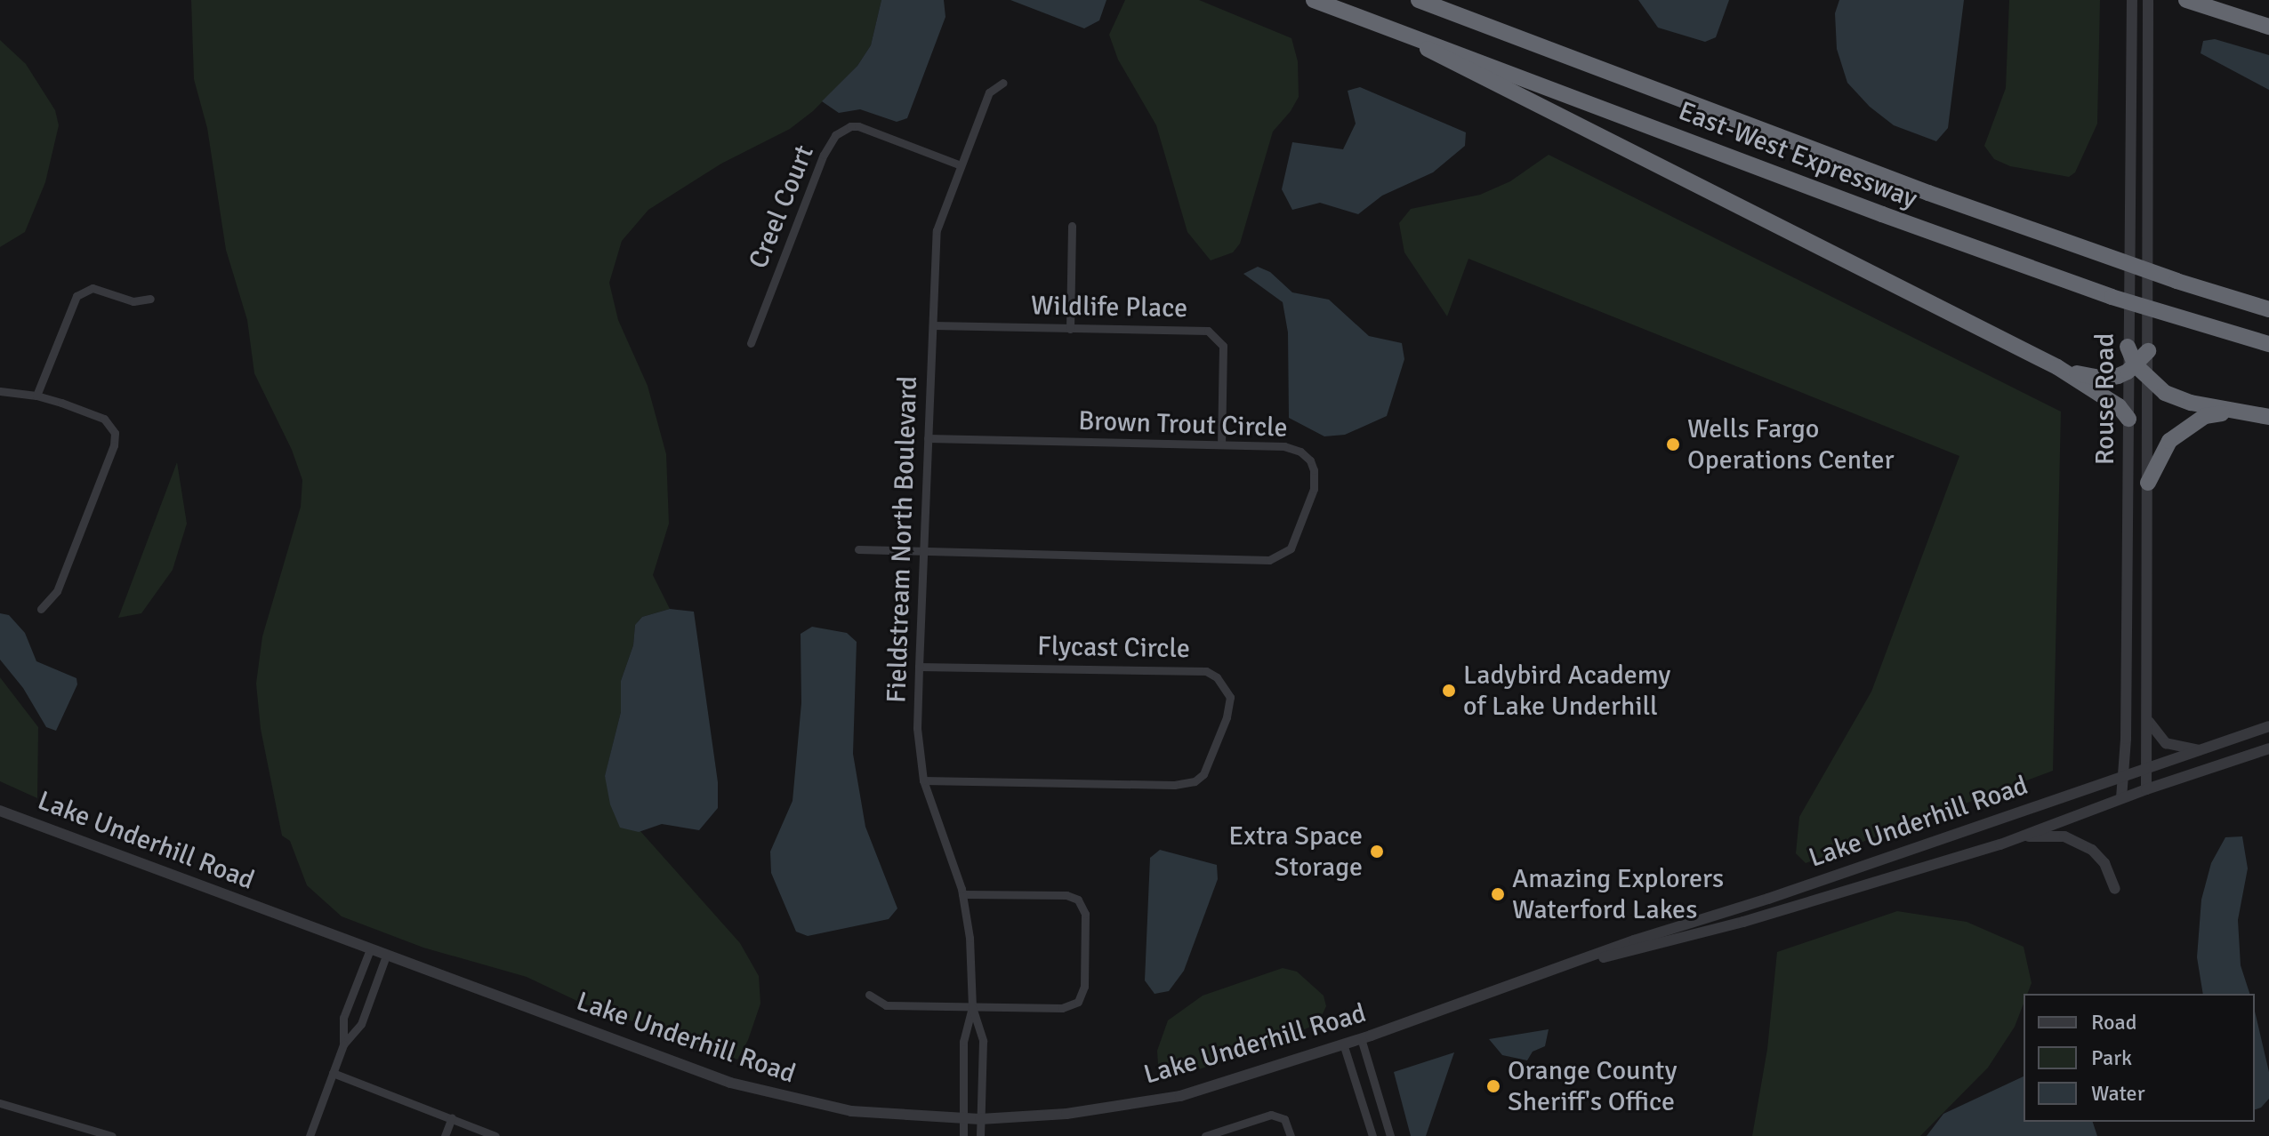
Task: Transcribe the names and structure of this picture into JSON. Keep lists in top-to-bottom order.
{
  "streets": {
    "highway": ["East-West Expressway"],
    "street": [
      "Creel Court",
      "Wildlife Place",
      "Rouse Road",
      "Brown Trout Circle",
      "Fieldstream North Boulevard",
      "Flycast Circle",
      "Lake Underhill Road"
    ]
  },
  "crossings": [
    ["Creel Court", "Fieldstream North Boulevard"],
    ["Wildlife Place", "Brown Trout Circle"],
    ["Wildlife Place", "Fieldstream North Boulevard"],
    ["Rouse Road", "Lake Underhill Road"],
    ["Brown Trout Circle", "Fieldstream North Boulevard"],
    ["Fieldstream North Boulevard", "Flycast Circle"],
    ["Fieldstream North Boulevard", "Lake Underhill Road"]
  ],
  "places": [
    "Wells Fargo Operations Center",
    "Ladybird Academy of Lake Underhill",
    "Extra Space Storage",
    "Amazing Explorers Waterford Lakes",
    "Orange County Sheriff's Office"
  ],
  "legend": ["Road", "Park", "Water"]
}
